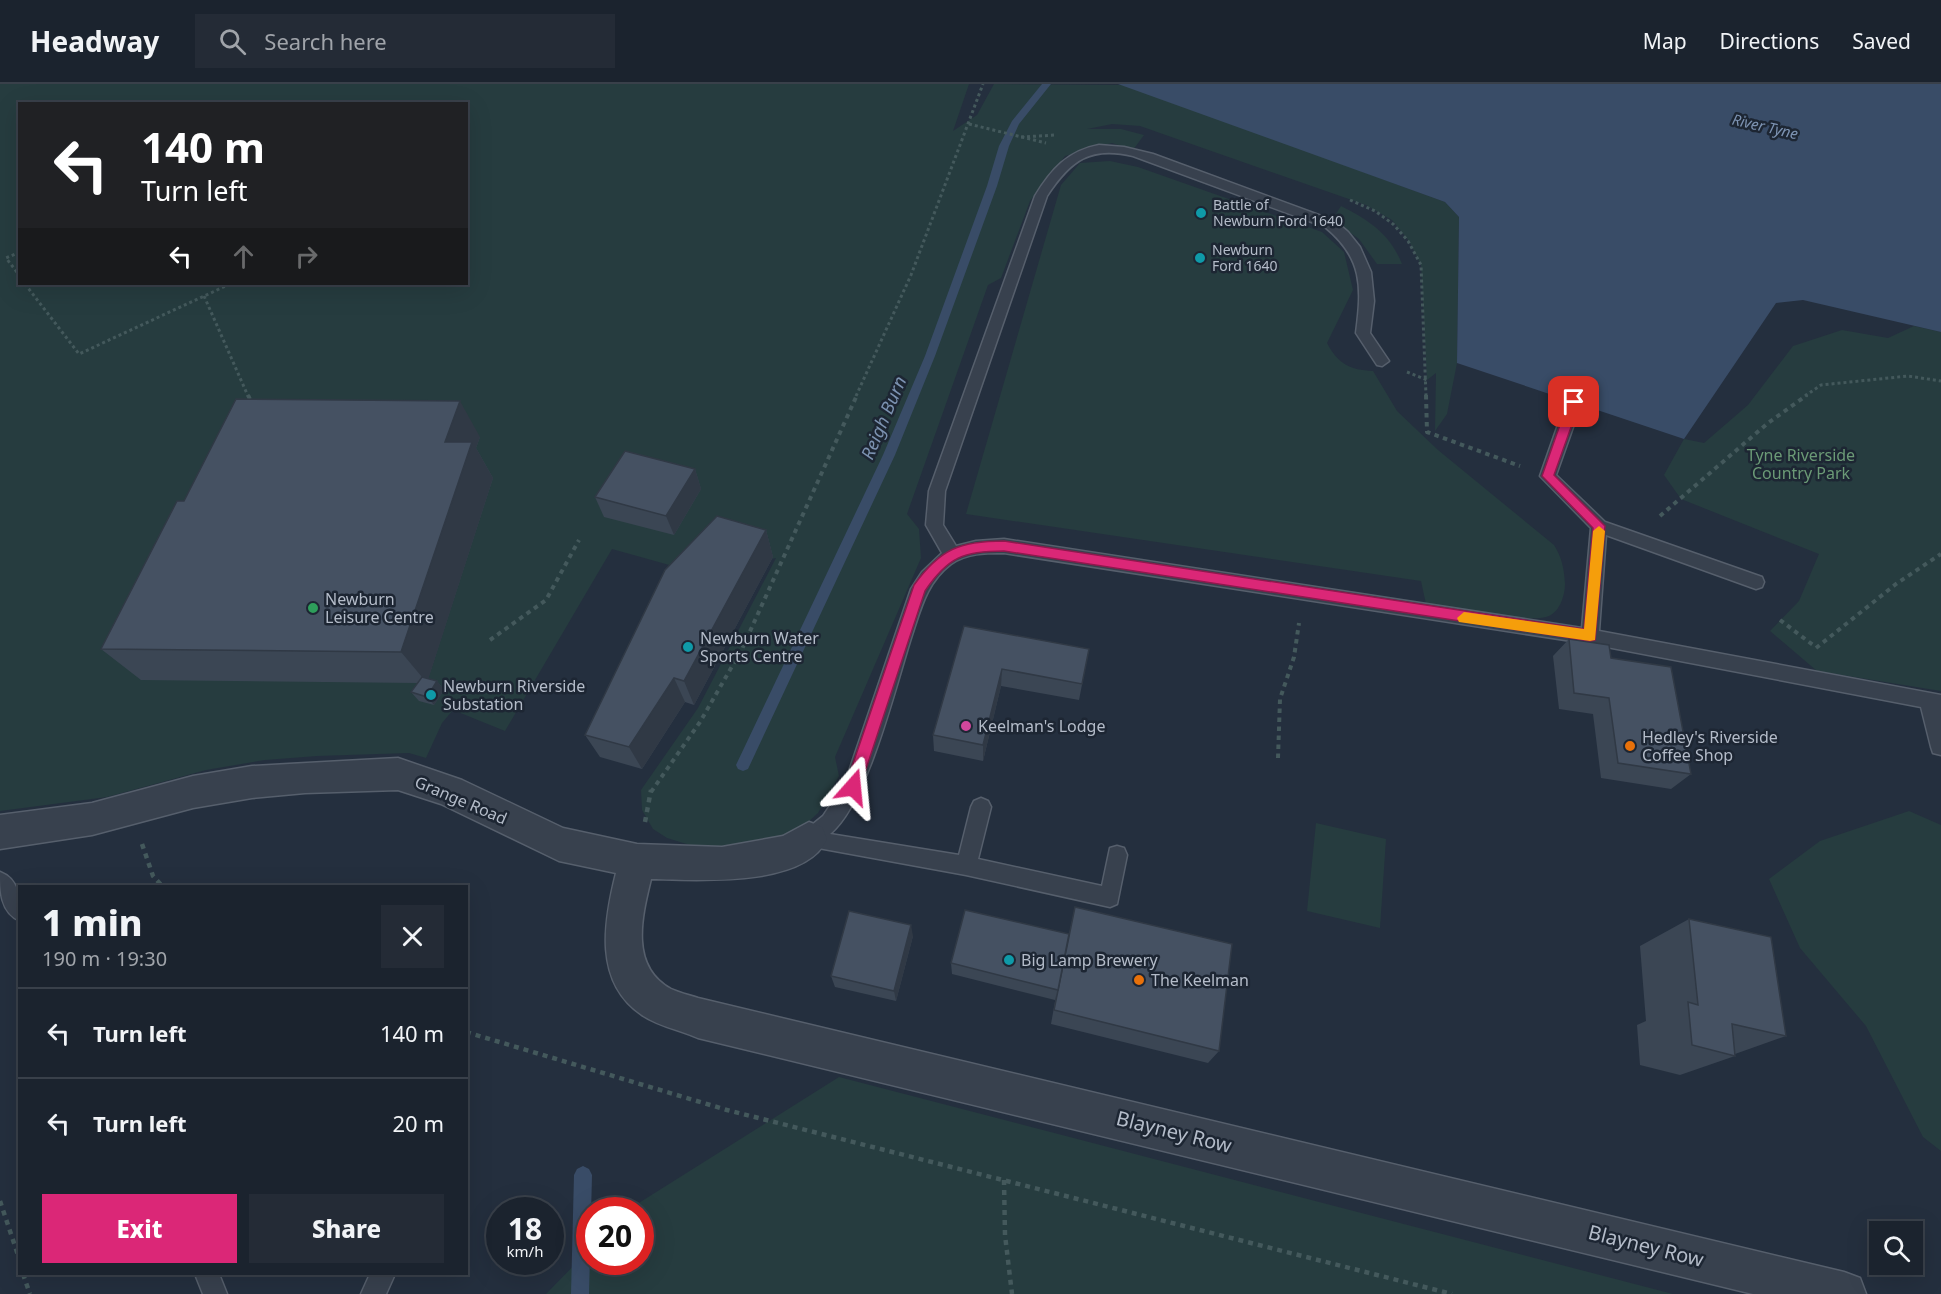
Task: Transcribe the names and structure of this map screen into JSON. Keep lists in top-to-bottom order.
{
  "streets": {
    "street": ["Grange Road", "Blayney Row"]
  },
  "crossings": [
    ["Grange Road", "Blayney Row"]
  ],
  "water": ["River Tyne", "Reigh Burn"],
  "parks": ["Tyne Riverside Country Park"],
  "places": [
    "Battle of Newburn Ford 1640",
    "Newburn Ford 1640",
    "Newburn Leisure Centre",
    "Newburn Water Sports Centre",
    "Newburn Riverside Substation",
    "Keelman's Lodge",
    "Hedley's Riverside Coffee Shop",
    "Big Lamp Brewery",
    "The Keelman"
  ],
  "page": {
    "header": "Headway",
    "search": "Search here",
    "nav": ["Map", "Directions", "Saved"],
    "turn": ["140 m", "Turn left"],
    "heading": ["1 min", "190 m · 19:30"],
    "list": [
      {
        "name": "Turn left",
        "value": "140 m"
      },
      {
        "name": "Turn left",
        "value": "20 m"
      }
    ],
    "buttons": ["Exit", "Share"],
    "speed": "18 km/h",
    "limit": "20"
  }
}
